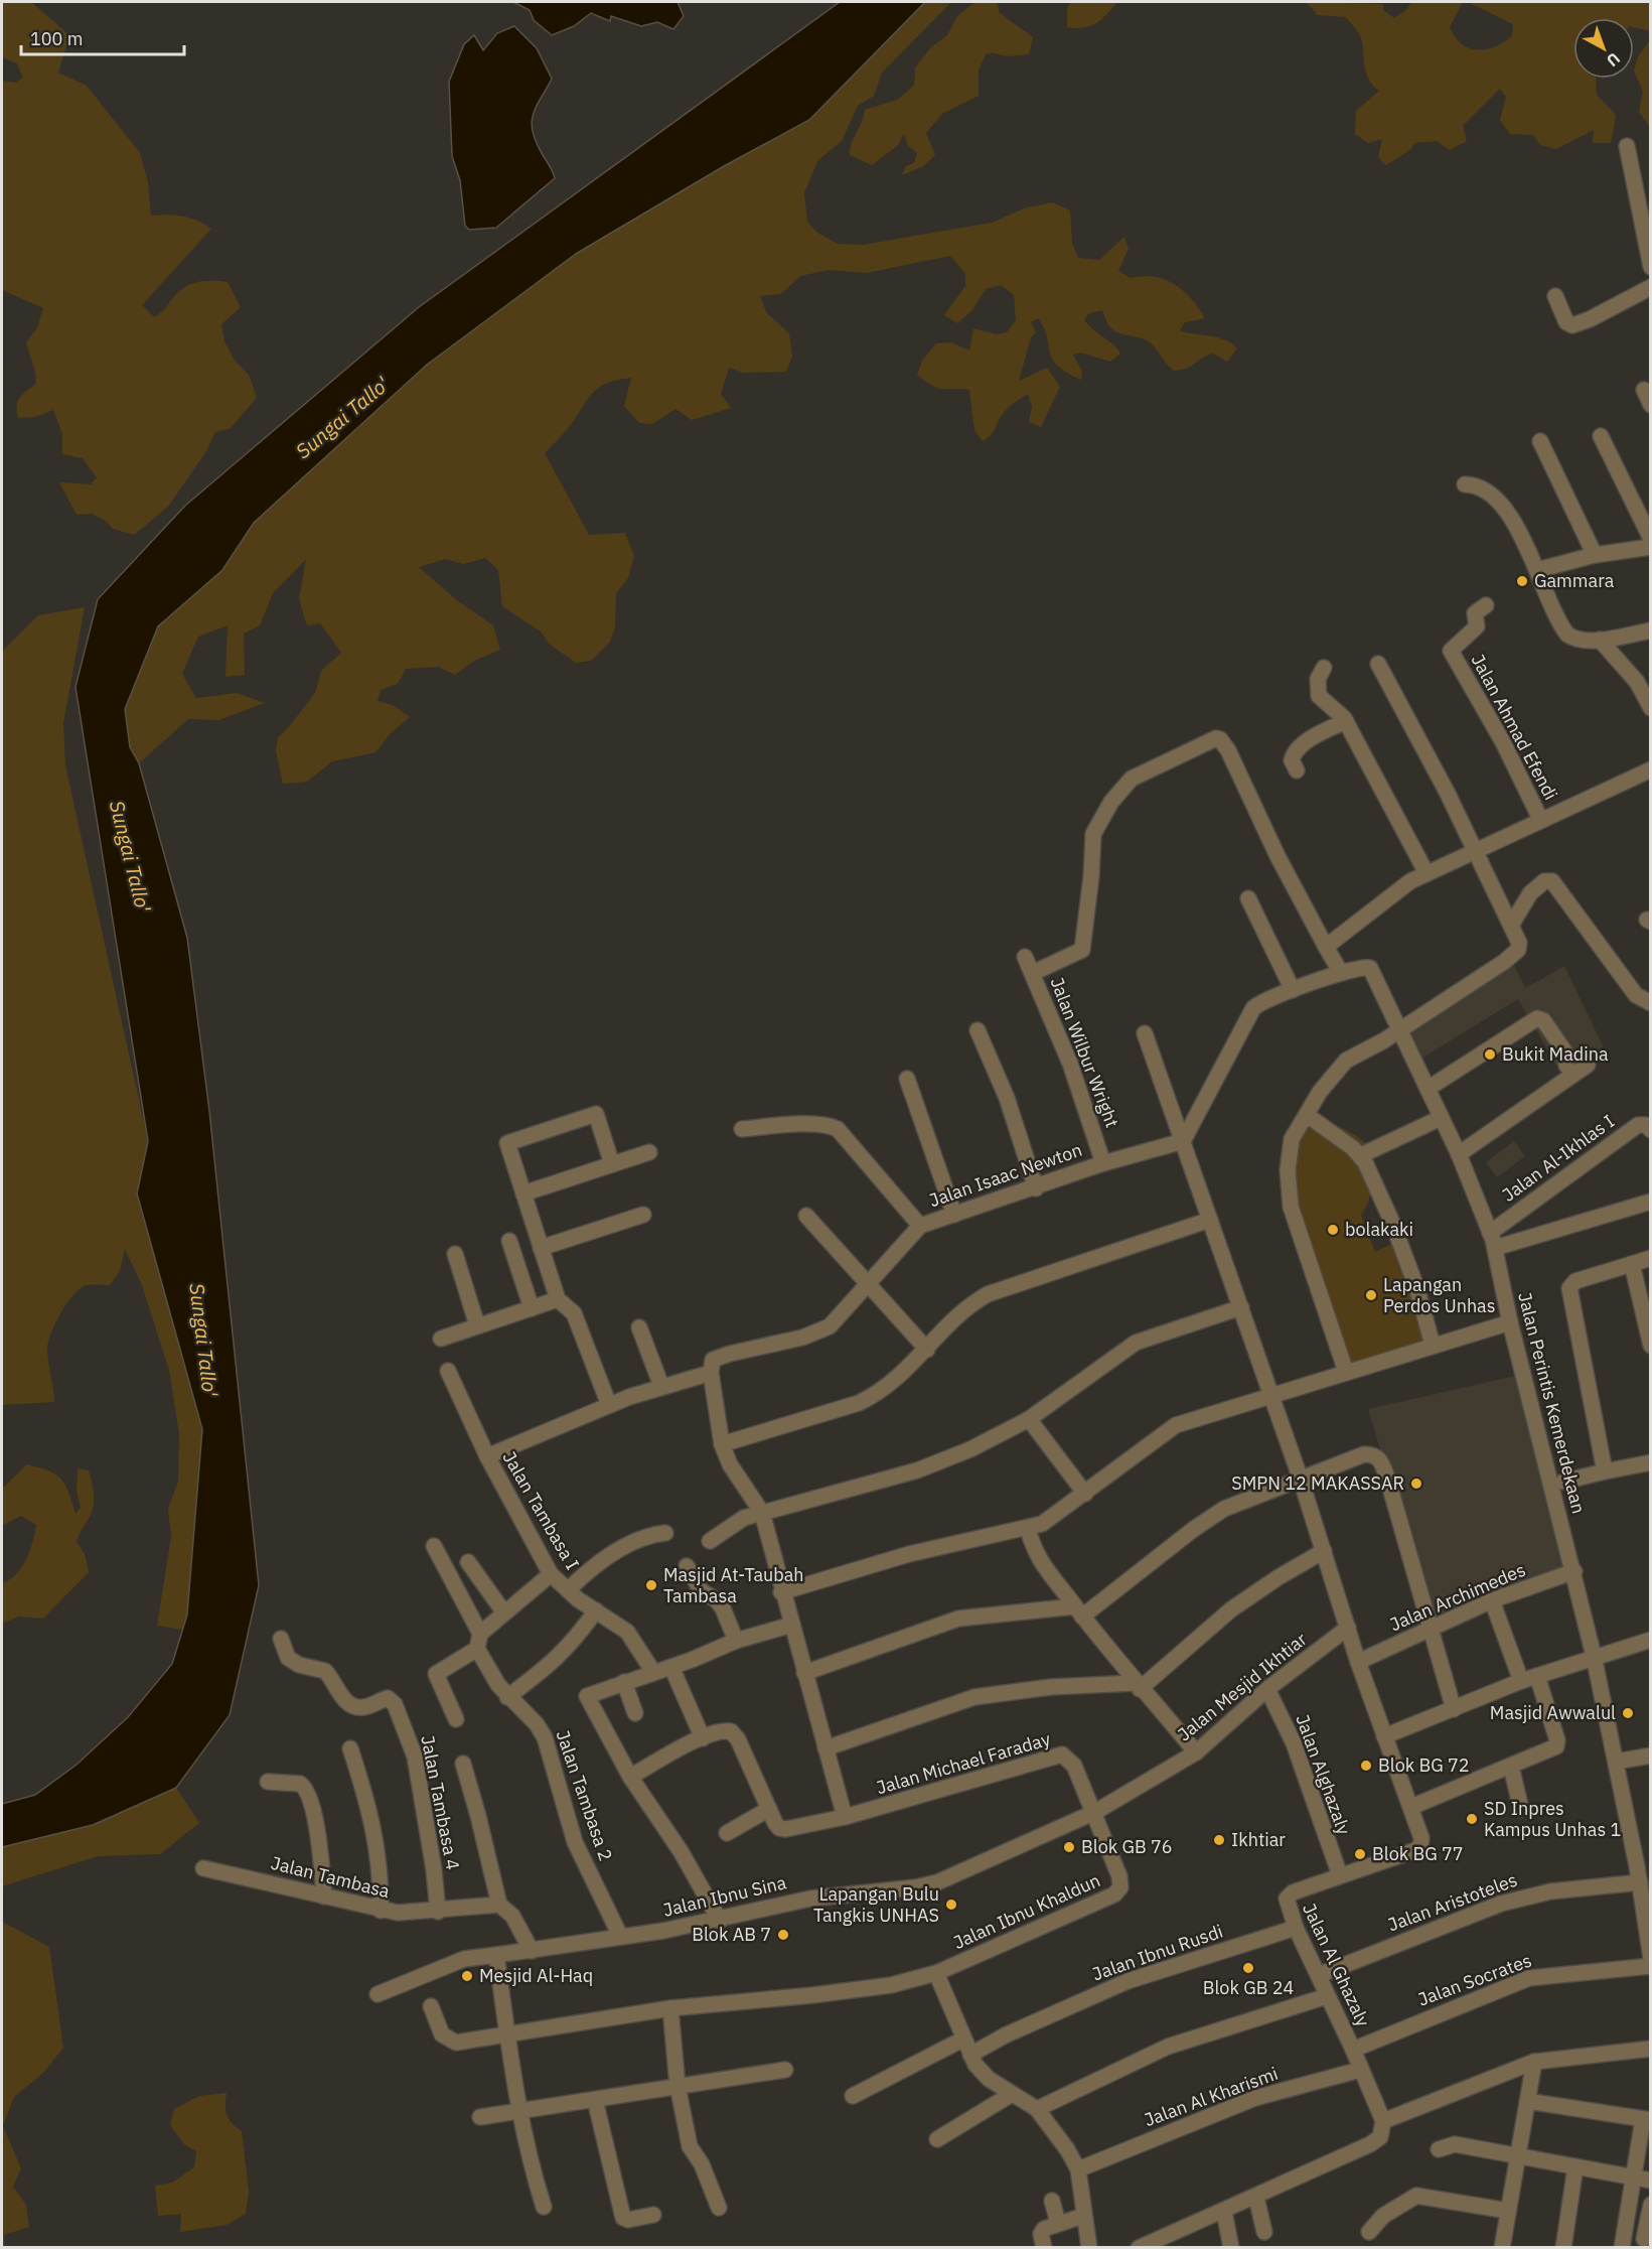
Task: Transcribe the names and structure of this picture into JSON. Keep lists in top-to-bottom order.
{
  "streets": {
    "street": [
      "Jalan Ahmad Efendi",
      "Jalan Wilbur Wright",
      "Jalan Al-Ikhlas I",
      "Jalan Isaac Newton",
      "Jalan Perintis Kemerdekaan",
      "Jalan Tambasa I",
      "Jalan Archimedes",
      "Jalan Mesjid Ikhtiar",
      "Jalan Michael Faraday",
      "Jalan Alghazaly",
      "Jalan Tambasa 2",
      "Jalan Tambasa 4",
      "Jalan Tambasa",
      "Jalan Ibnu Sina",
      "Jalan Aristoteles",
      "Jalan Ibnu Khaldun",
      "Jalan Ibnu Rusdi",
      "Jalan Al Ghazaly",
      "Jalan Socrates",
      "Jalan Al Kharismi"
    ]
  },
  "crossings": [
    ["Jalan Wilbur Wright", "Jalan Isaac Newton"],
    ["Jalan Al-Ikhlas I", "Jalan Perintis Kemerdekaan"],
    ["Jalan Isaac Newton", "Jalan Tambasa I"],
    ["Jalan Perintis Kemerdekaan", "Jalan Archimedes"],
    ["Jalan Perintis Kemerdekaan", "Jalan Aristoteles"],
    ["Jalan Mesjid Ikhtiar", "Jalan Michael Faraday"],
    ["Jalan Mesjid Ikhtiar", "Jalan Alghazaly"],
    ["Jalan Mesjid Ikhtiar", "Jalan Ibnu Sina"],
    ["Jalan Mesjid Ikhtiar", "Jalan Ibnu Khaldun"],
    ["Jalan Michael Faraday", "Jalan Ibnu Sina"],
    ["Jalan Michael Faraday", "Jalan Ibnu Khaldun"],
    ["Jalan Alghazaly", "Jalan Al Ghazaly"],
    ["Jalan Tambasa 2", "Jalan Ibnu Sina"],
    ["Jalan Tambasa 4", "Jalan Tambasa"],
    ["Jalan Ibnu Sina", "Jalan Ibnu Khaldun"],
    ["Jalan Aristoteles", "Jalan Al Ghazaly"],
    ["Jalan Ibnu Rusdi", "Jalan Al Ghazaly"],
    ["Jalan Al Ghazaly", "Jalan Socrates"],
    ["Jalan Al Ghazaly", "Jalan Al Kharismi"]
  ],
  "water": ["Sungai Tallo'"],
  "places": [
    "Gammara",
    "Bukit Madina",
    "bolakaki",
    "Lapangan Perdos Unhas",
    "SMPN 12 MAKASSAR",
    "Masjid At-Taubah Tambasa",
    "Masjid Awwalul",
    "Blok BG 72",
    "SD Inpres Kampus Unhas 1",
    "Ikhtiar",
    "Blok GB 76",
    "Blok BG 77",
    "Lapangan Bulu Tangkis UNHAS",
    "Blok AB 7",
    "Blok GB 24",
    "Mesjid Al-Haq"
  ],
  "scale_bar": "100 m",
  "north": "bottom right"
}
